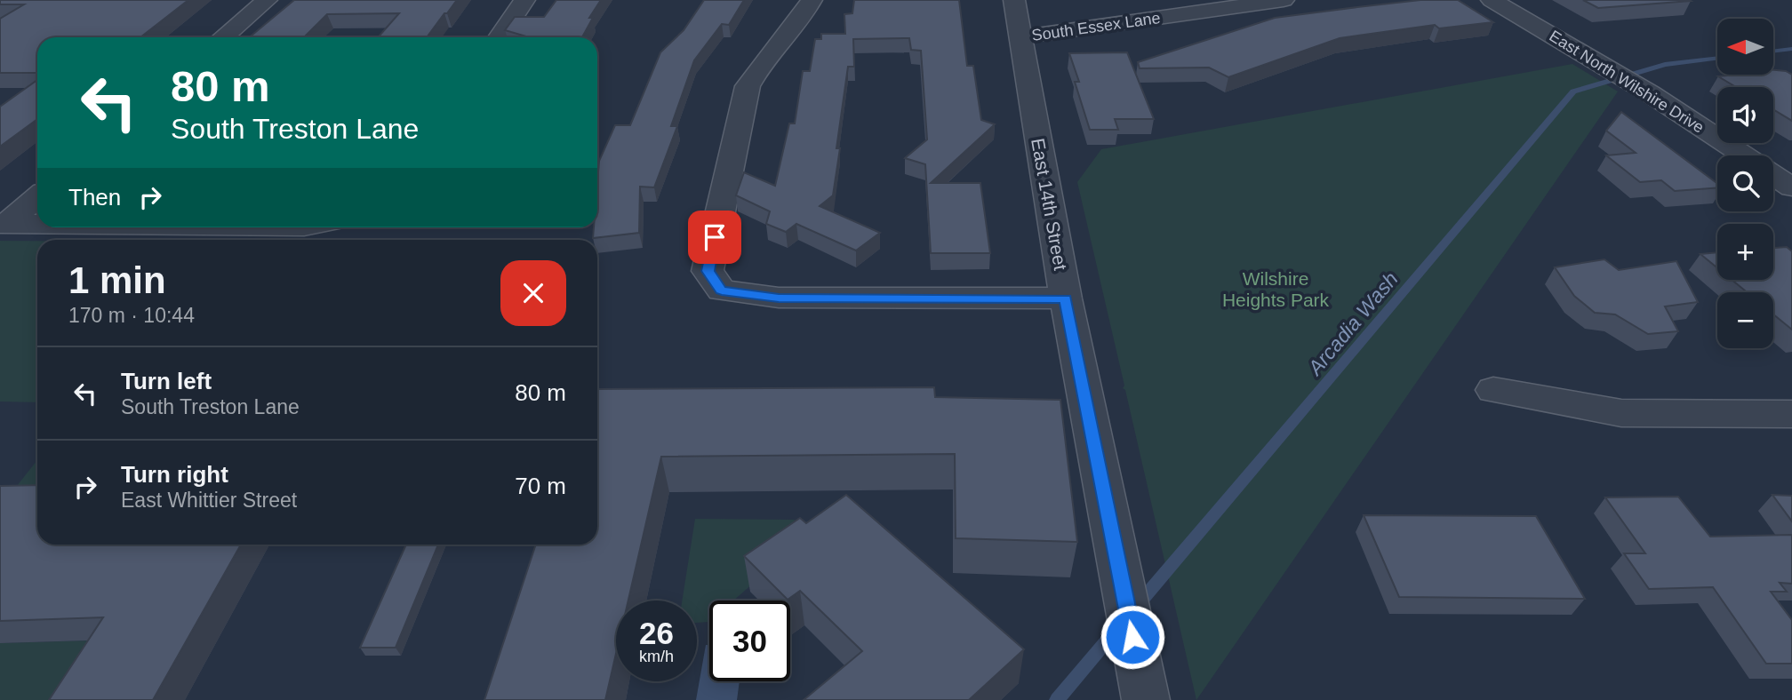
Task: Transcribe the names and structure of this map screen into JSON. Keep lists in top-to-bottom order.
{
  "streets": {
    "street": ["South Essex Lane", "East North Wilshire Drive", "East 14th Street"]
  },
  "crossings": [
    ["South Essex Lane", "East 14th Street"]
  ],
  "water": ["Arcadia Wash"],
  "parks": ["Wilshire Heights Park"],
  "north": "left",
  "page": {
    "map_buttons": ["+", "−"],
    "turn": ["80 m", "South Treston Lane"],
    "then": "Then",
    "heading": ["1 min", "170 m · 10:44"],
    "list": [
      {
        "name": "Turn left",
        "note": "South Treston Lane",
        "value": "80 m"
      },
      {
        "name": "Turn right",
        "note": "East Whittier Street",
        "value": "70 m"
      }
    ],
    "speed": "26 km/h",
    "limit": "30"
  }
}
